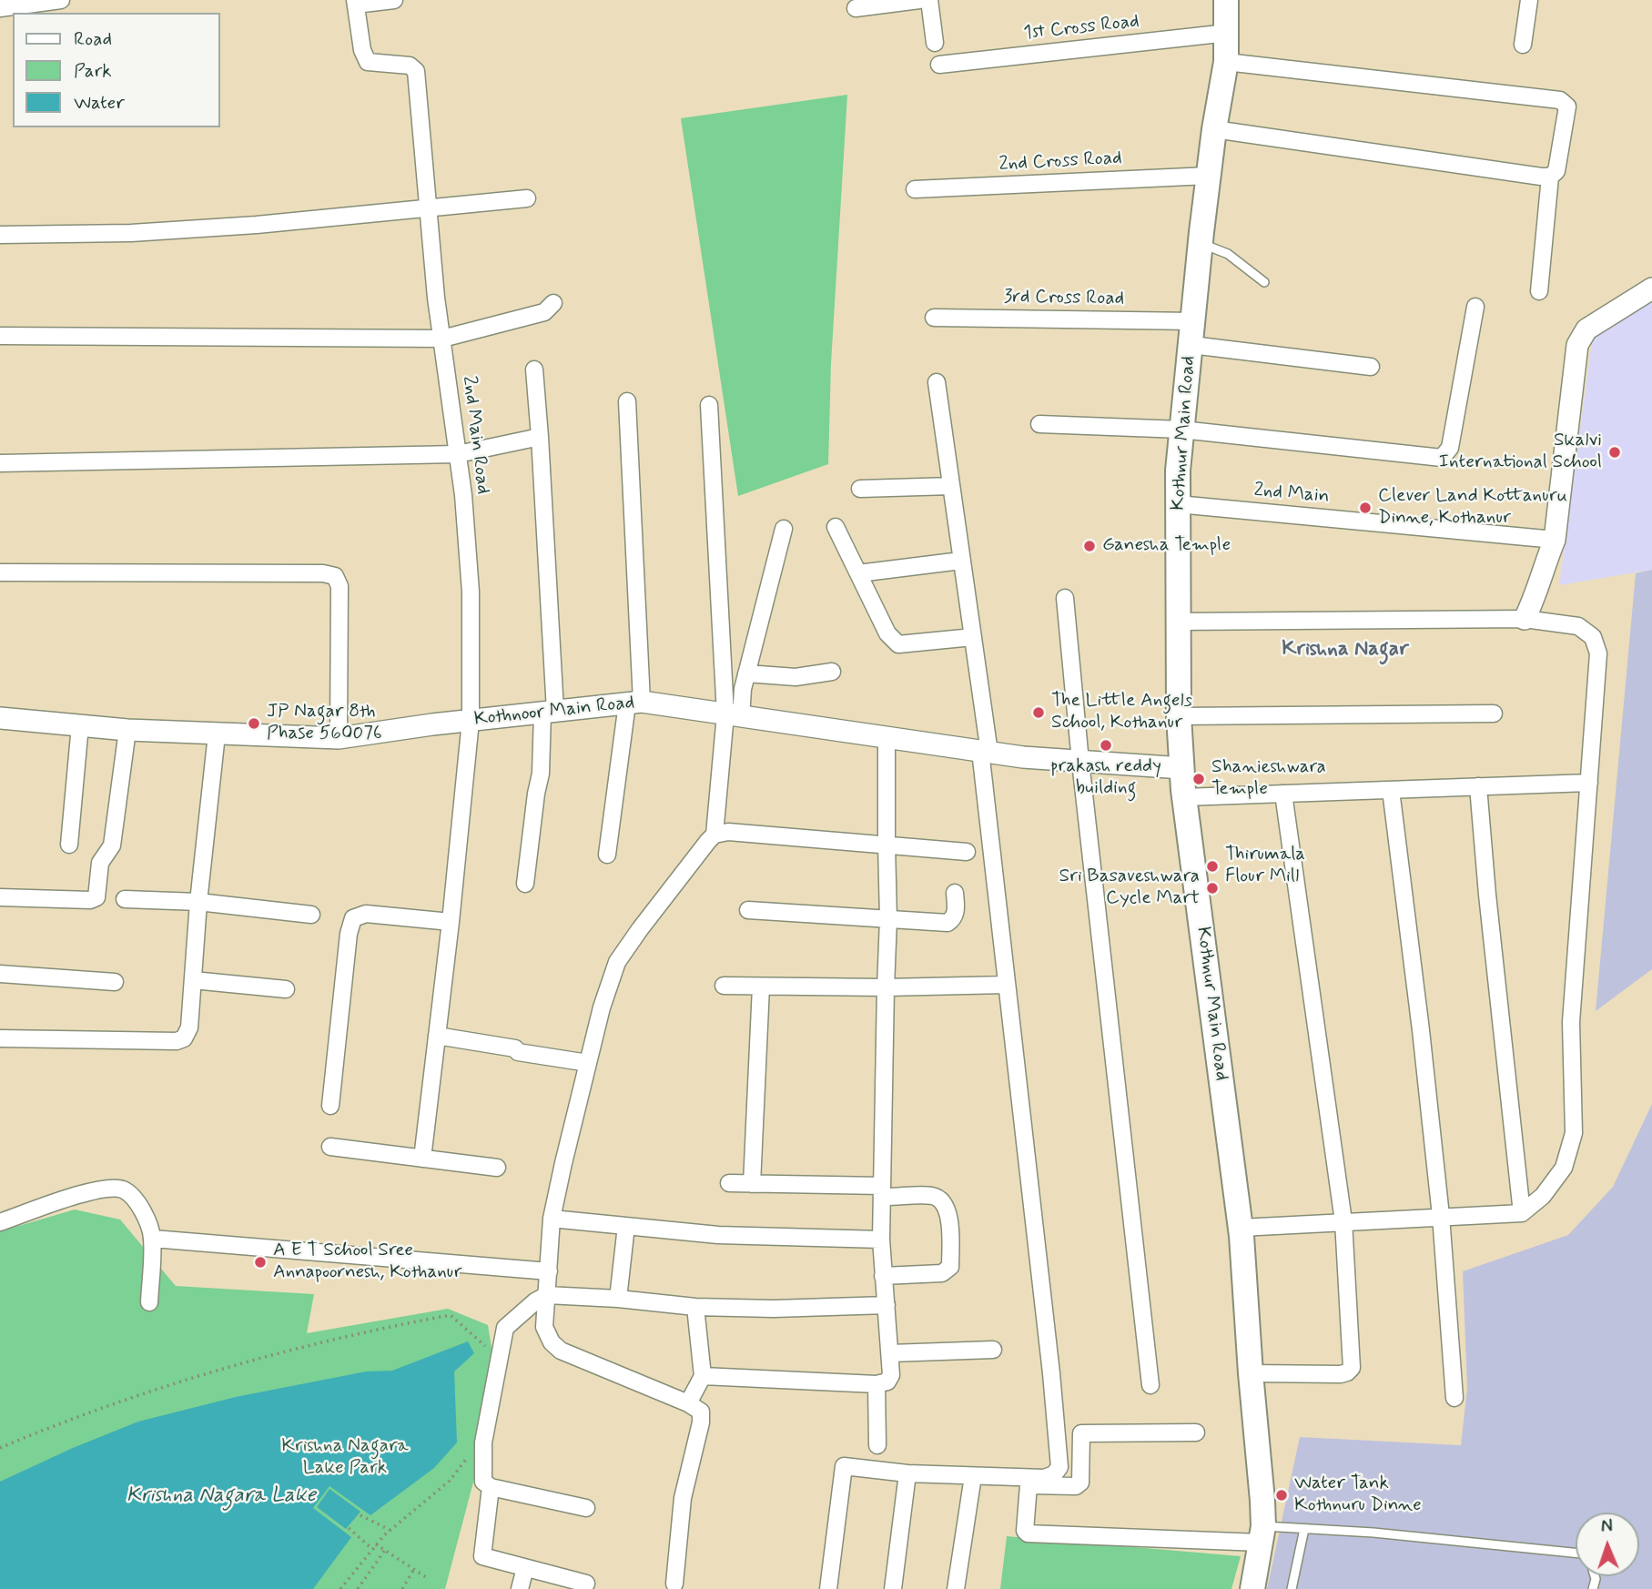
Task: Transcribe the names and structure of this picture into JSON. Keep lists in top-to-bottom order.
{
  "streets": {
    "main road": ["Kothnur Main Road"],
    "street": [
      "1st Cross Road",
      "2nd Cross Road",
      "3rd Cross Road",
      "2nd Main Road",
      "2nd Main",
      "Kothnoor Main Road"
    ]
  },
  "crossings": [
    ["1st Cross Road", "Kothnur Main Road"],
    ["2nd Cross Road", "Kothnur Main Road"],
    ["3rd Cross Road", "Kothnur Main Road"],
    ["Kothnur Main Road", "2nd Main"],
    ["Kothnur Main Road", "Kothnoor Main Road"],
    ["2nd Main Road", "Kothnoor Main Road"]
  ],
  "districts": ["Krishna Nagar"],
  "water": ["Krishna Nagara Lake"],
  "parks": ["Krishna Nagara Lake Park"],
  "places": [
    "Skalvi International School",
    "Clever Land Kottanuru Dinne, Kothanur",
    "Ganesha Temple",
    "The Little Angels School, Kothanur",
    "JP Nagar 8th Phase 560076",
    "prakash reddy building",
    "Shanieshwara Temple",
    "Thirumala Flour Mill",
    "Sri Basaveshwara Cycle Mart",
    "A E T School Sree Annapoornesh, Kothanur",
    "Water Tank Kothnuru Dinne"
  ],
  "legend": ["Road", "Park", "Water"],
  "north": "top"
}
